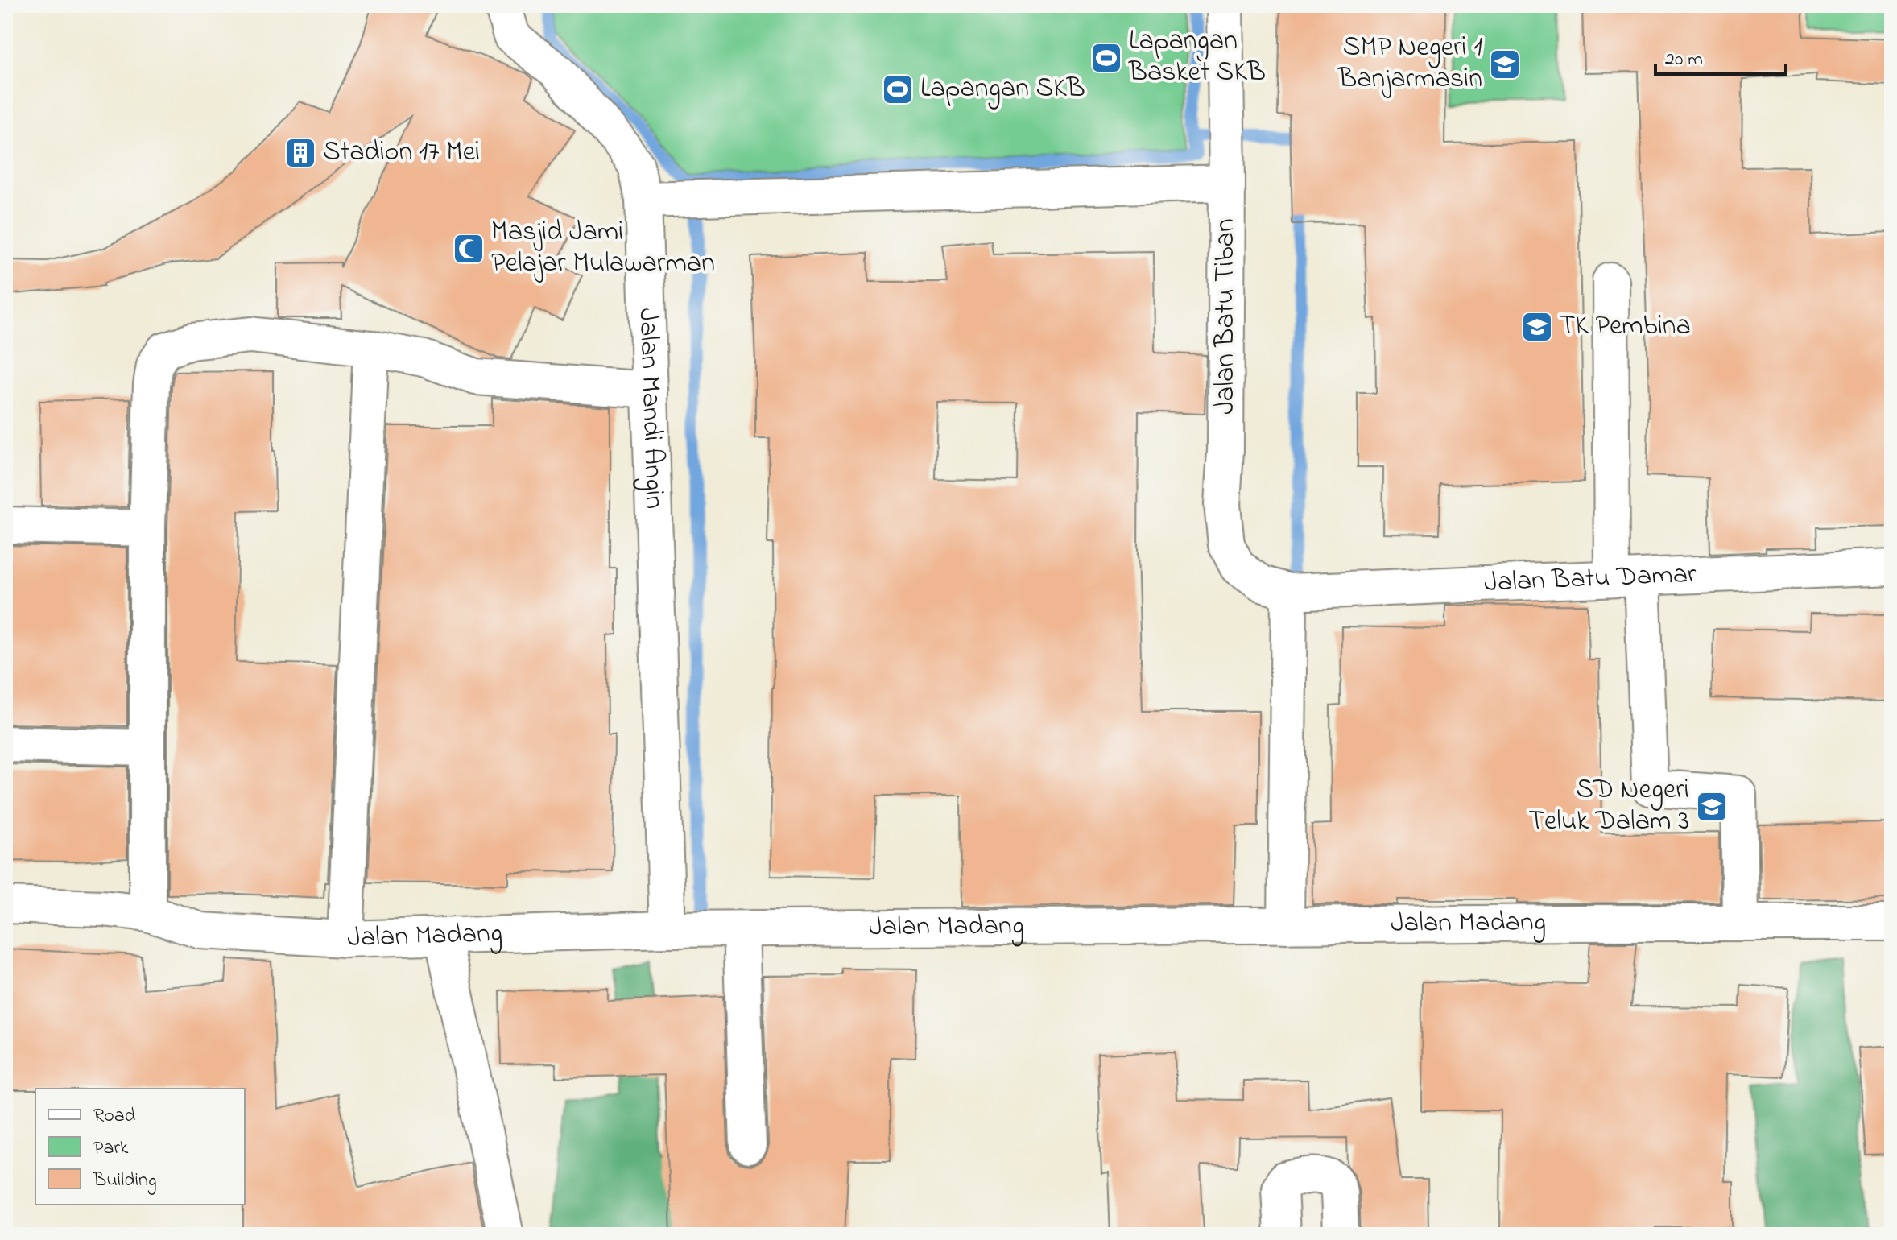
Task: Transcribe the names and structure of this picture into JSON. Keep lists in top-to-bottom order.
{
  "streets": {
    "street": [
      "Jalan Batu Tiban",
      "Jalan Mandi Angin",
      "Jalan Batu Damar",
      "Jalan Madang"
    ]
  },
  "crossings": [
    ["Jalan Batu Tiban", "Jalan Batu Damar"],
    ["Jalan Mandi Angin", "Jalan Madang"]
  ],
  "places": {
    "sports": ["Lapangan Basket SKB", "Lapangan SKB"],
    "school or university": ["SMP Negeri 1 Banjarmasin", "TK Pembina", "SD Negeri Teluk Dalam 3"],
    "building": ["Stadion 17 Mei"],
    "mosque": ["Masjid Jami Pelajar Mulawarman"]
  },
  "legend": ["Road", "Park", "Building"],
  "scale_bar": "20 m"
}
